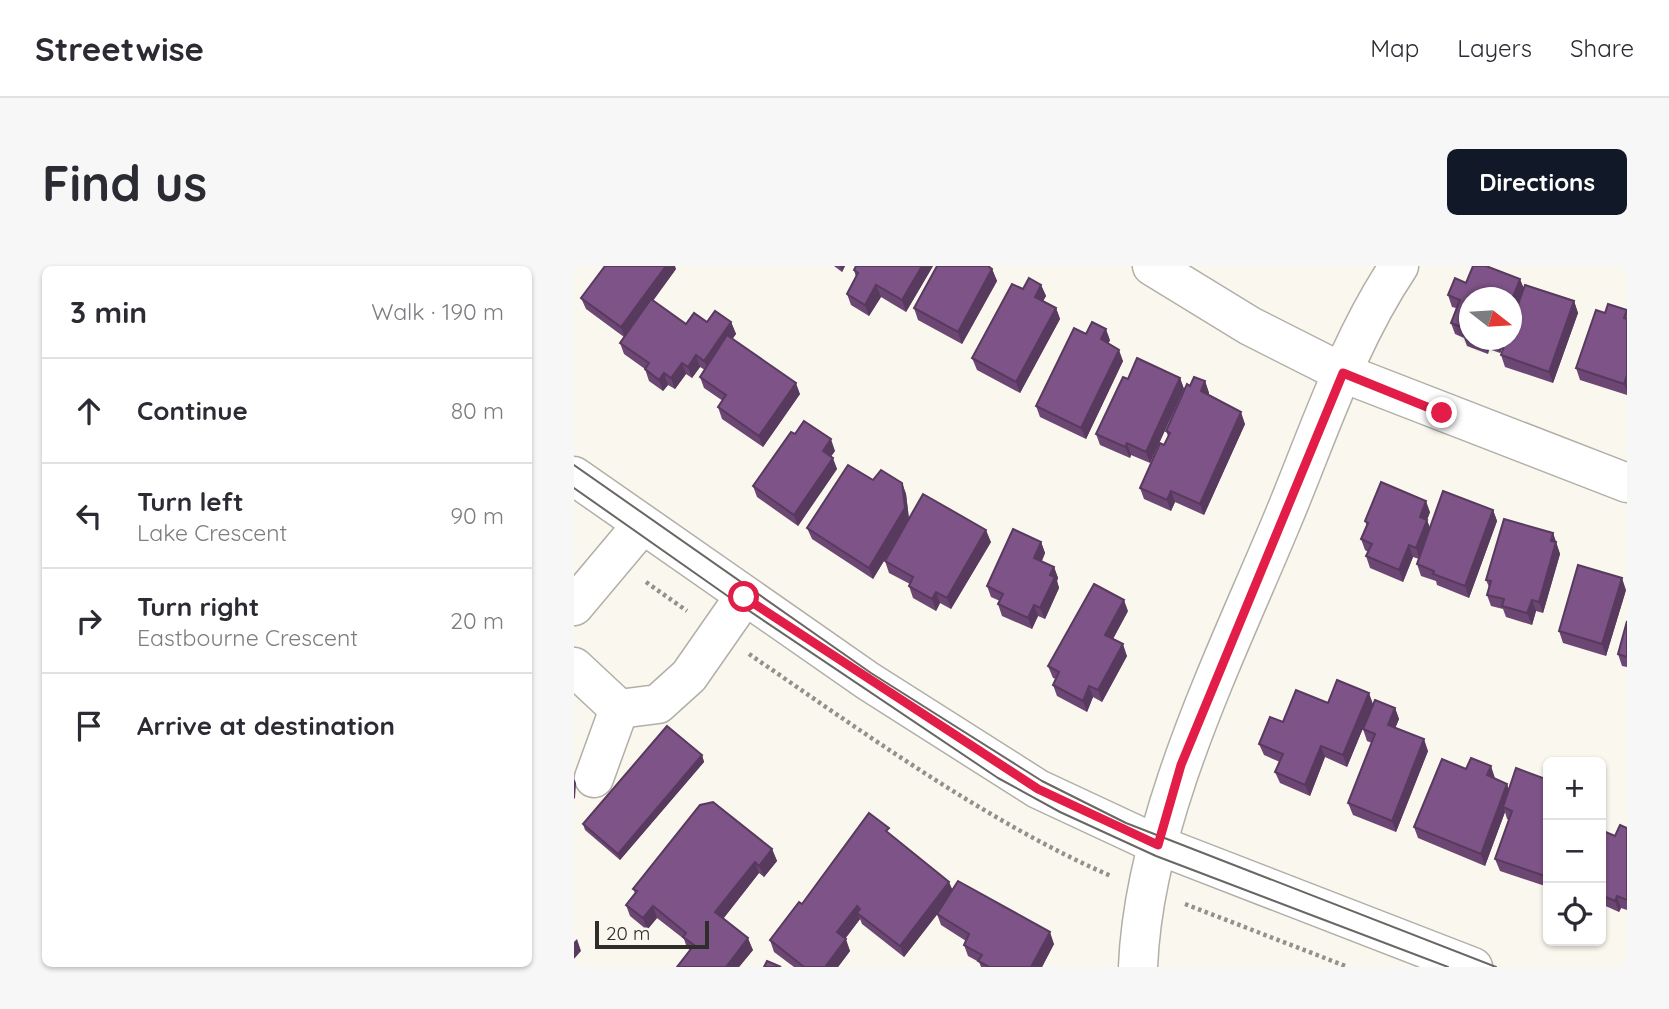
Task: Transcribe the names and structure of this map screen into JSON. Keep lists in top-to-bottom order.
{
  "scale_bar": "20 m",
  "north": "right",
  "page": {
    "header": "Streetwise",
    "nav": ["Map", "Layers", "Share"],
    "buttons": "Directions",
    "title": "Find us",
    "heading": ["3 min", "Walk · 190 m"],
    "list": [
      ["Continue", "80 m"],
      ["Turn left", "Lake Crescent", "90 m"],
      ["Turn right", "Eastbourne Crescent", "20 m"],
      "Arrive at destination"
    ],
    "map_buttons": ["+", "−"],
    "scale": "20 m"
  }
}
